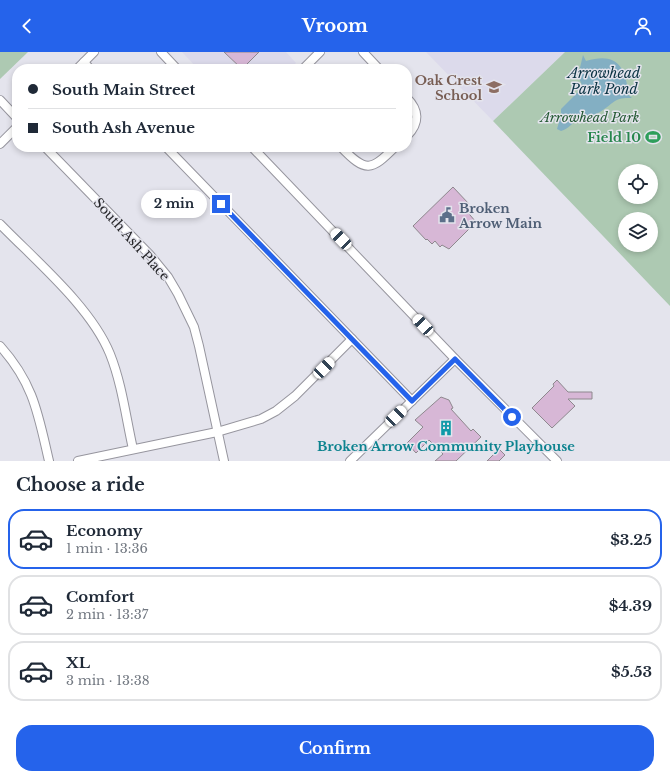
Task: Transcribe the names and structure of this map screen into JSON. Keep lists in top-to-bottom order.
{
  "streets": {
    "street": ["South Ash Place"]
  },
  "water": ["Arrowhead Park Pond"],
  "parks": ["Arrowhead Park"],
  "places": {
    "school or university": ["Oak Crest School"],
    "sports": ["Field 10"],
    "public building": ["Broken Arrow Main"],
    "building": ["Broken Arrow Community Playhouse"]
  },
  "page": {
    "header": "Vroom",
    "banner": ["South Main Street", "South Ash Avenue"],
    "bubble": "2 min",
    "heading": "Choose a ride",
    "list": [
      {
        "name": "Economy",
        "note": "1 min · 13:36",
        "value": "$3.25"
      },
      {
        "name": "Comfort",
        "note": "2 min · 13:37",
        "value": "$4.39"
      },
      {
        "name": "XL",
        "note": "3 min · 13:38",
        "value": "$5.53"
      }
    ],
    "buttons": "Confirm"
  }
}
